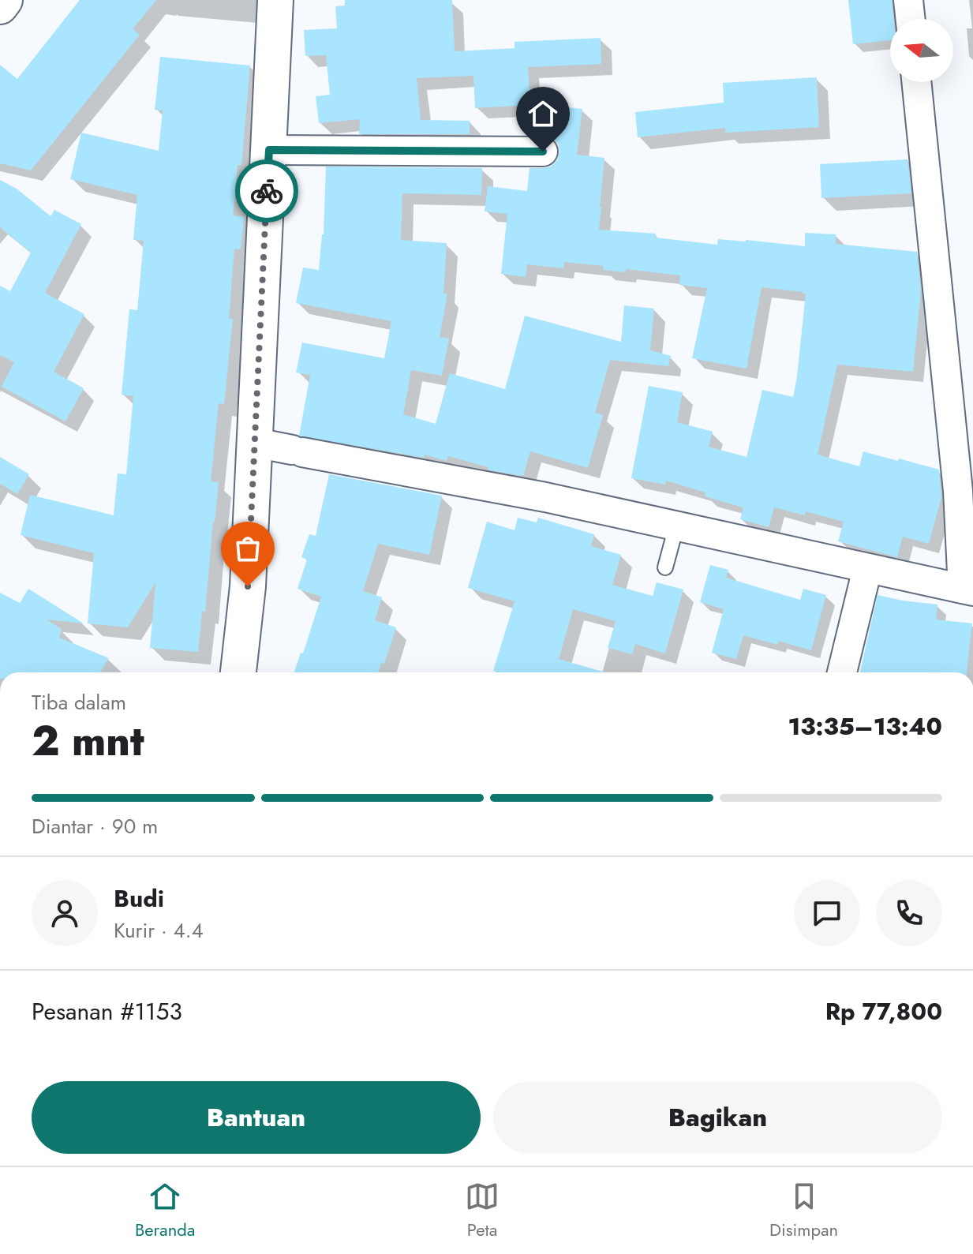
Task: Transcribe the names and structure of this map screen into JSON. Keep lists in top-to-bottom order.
{
  "north": "left",
  "page": {
    "heading": ["2 mnt", "Tiba dalam", "13:35–13:40"],
    "panel": [
      "Budi",
      "Kurir · 4.4",
      "Pesanan #1153",
      "Rp 77,800"
    ],
    "bar": "Diantar · 90 m",
    "buttons": ["Bantuan", "Bagikan"],
    "tabs": ["Beranda", "Peta", "Disimpan"]
  }
}
